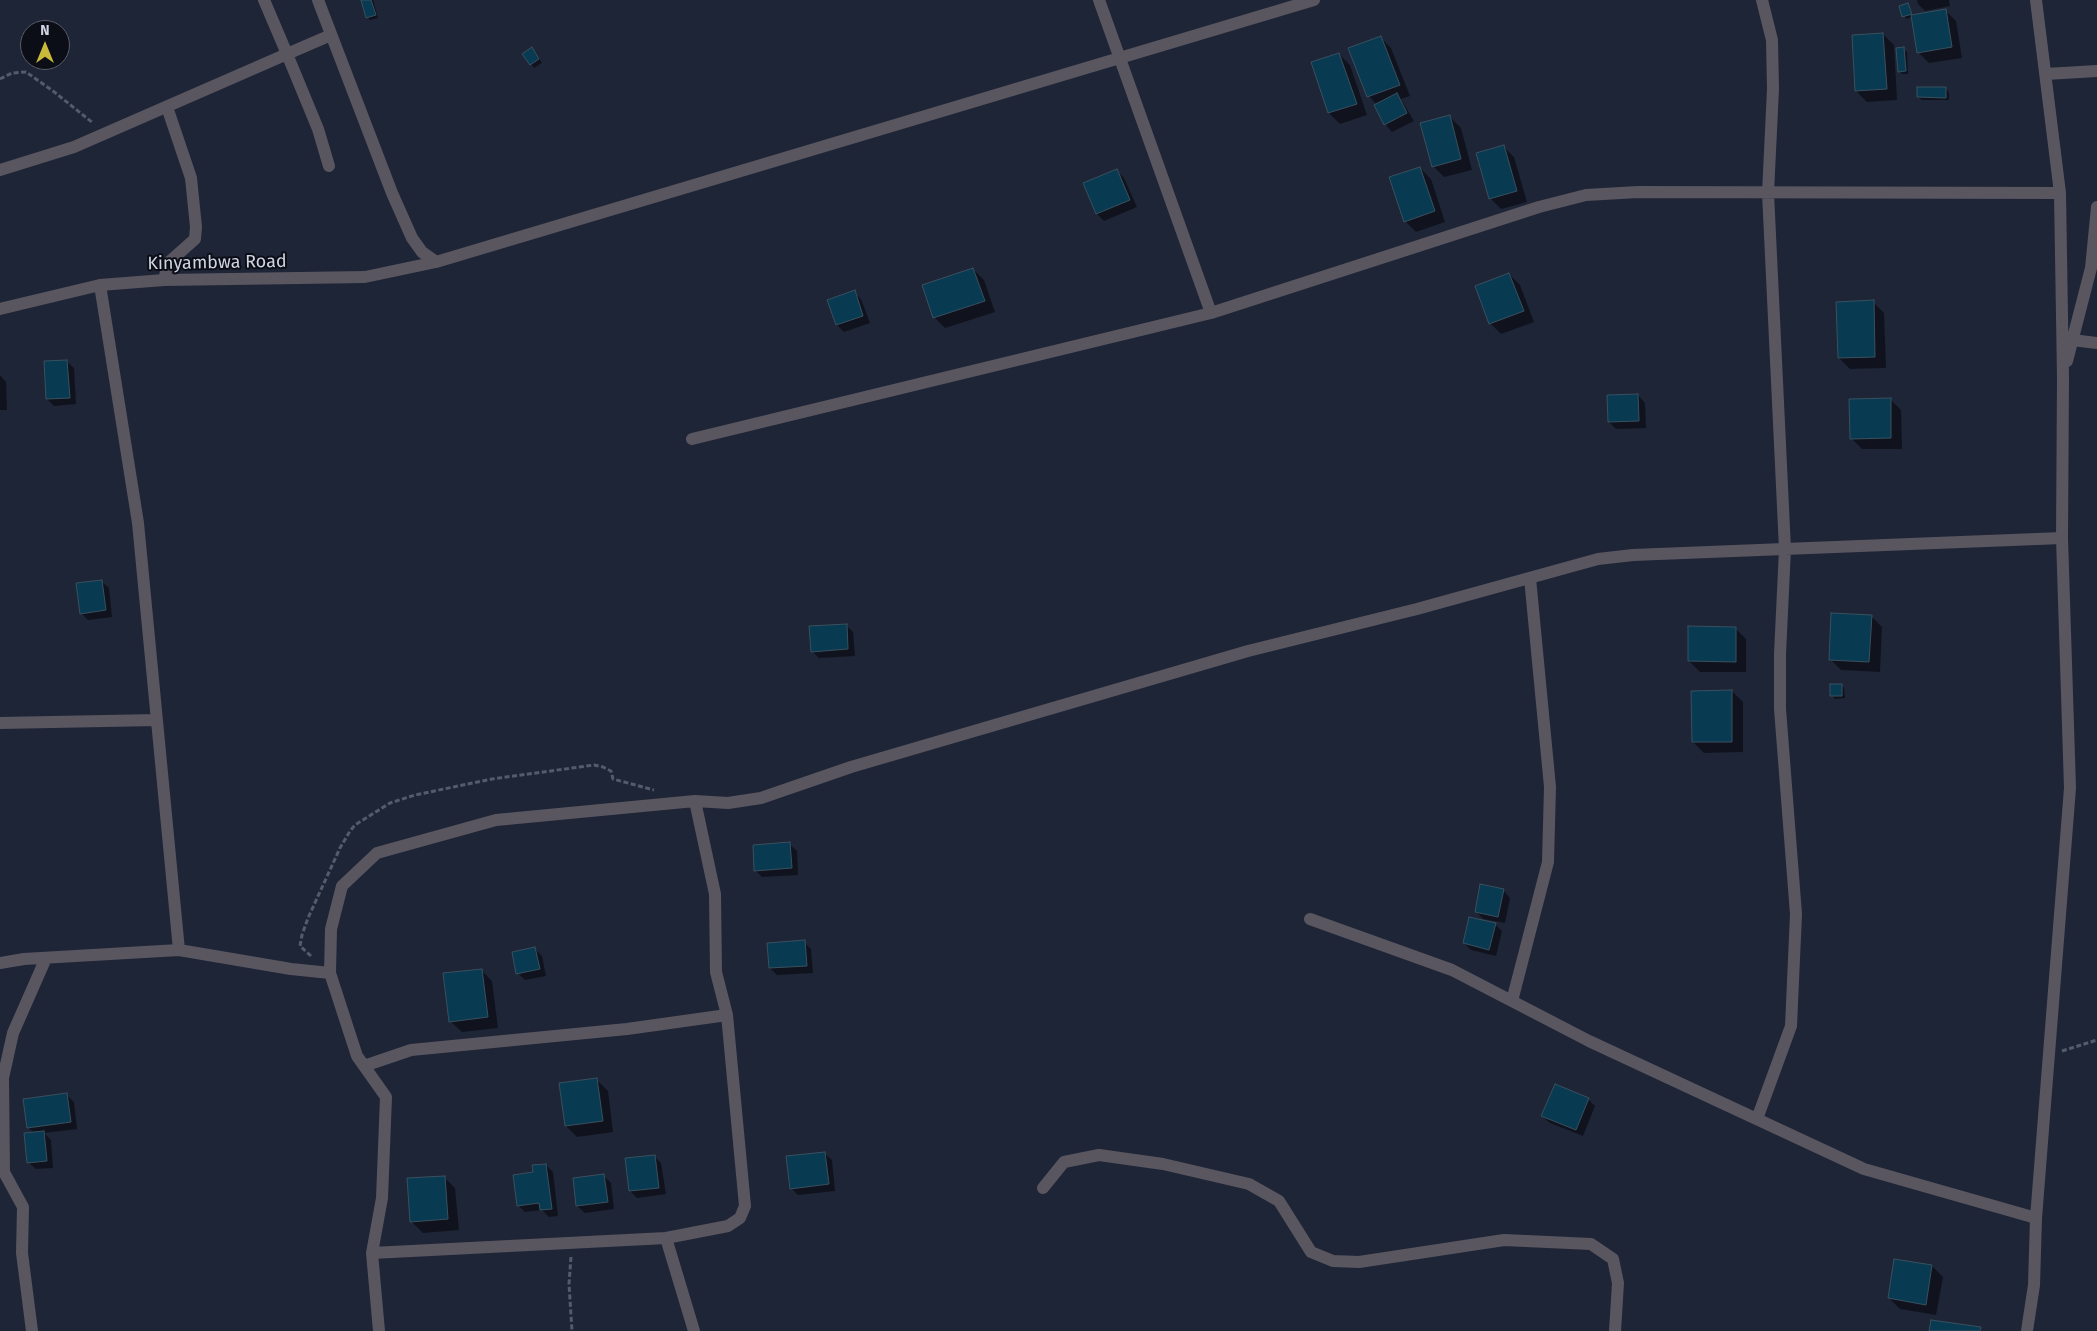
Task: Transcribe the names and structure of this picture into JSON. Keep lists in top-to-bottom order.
{
  "streets": {
    "street": ["Kinyambwa Road"]
  },
  "north": "top"
}
